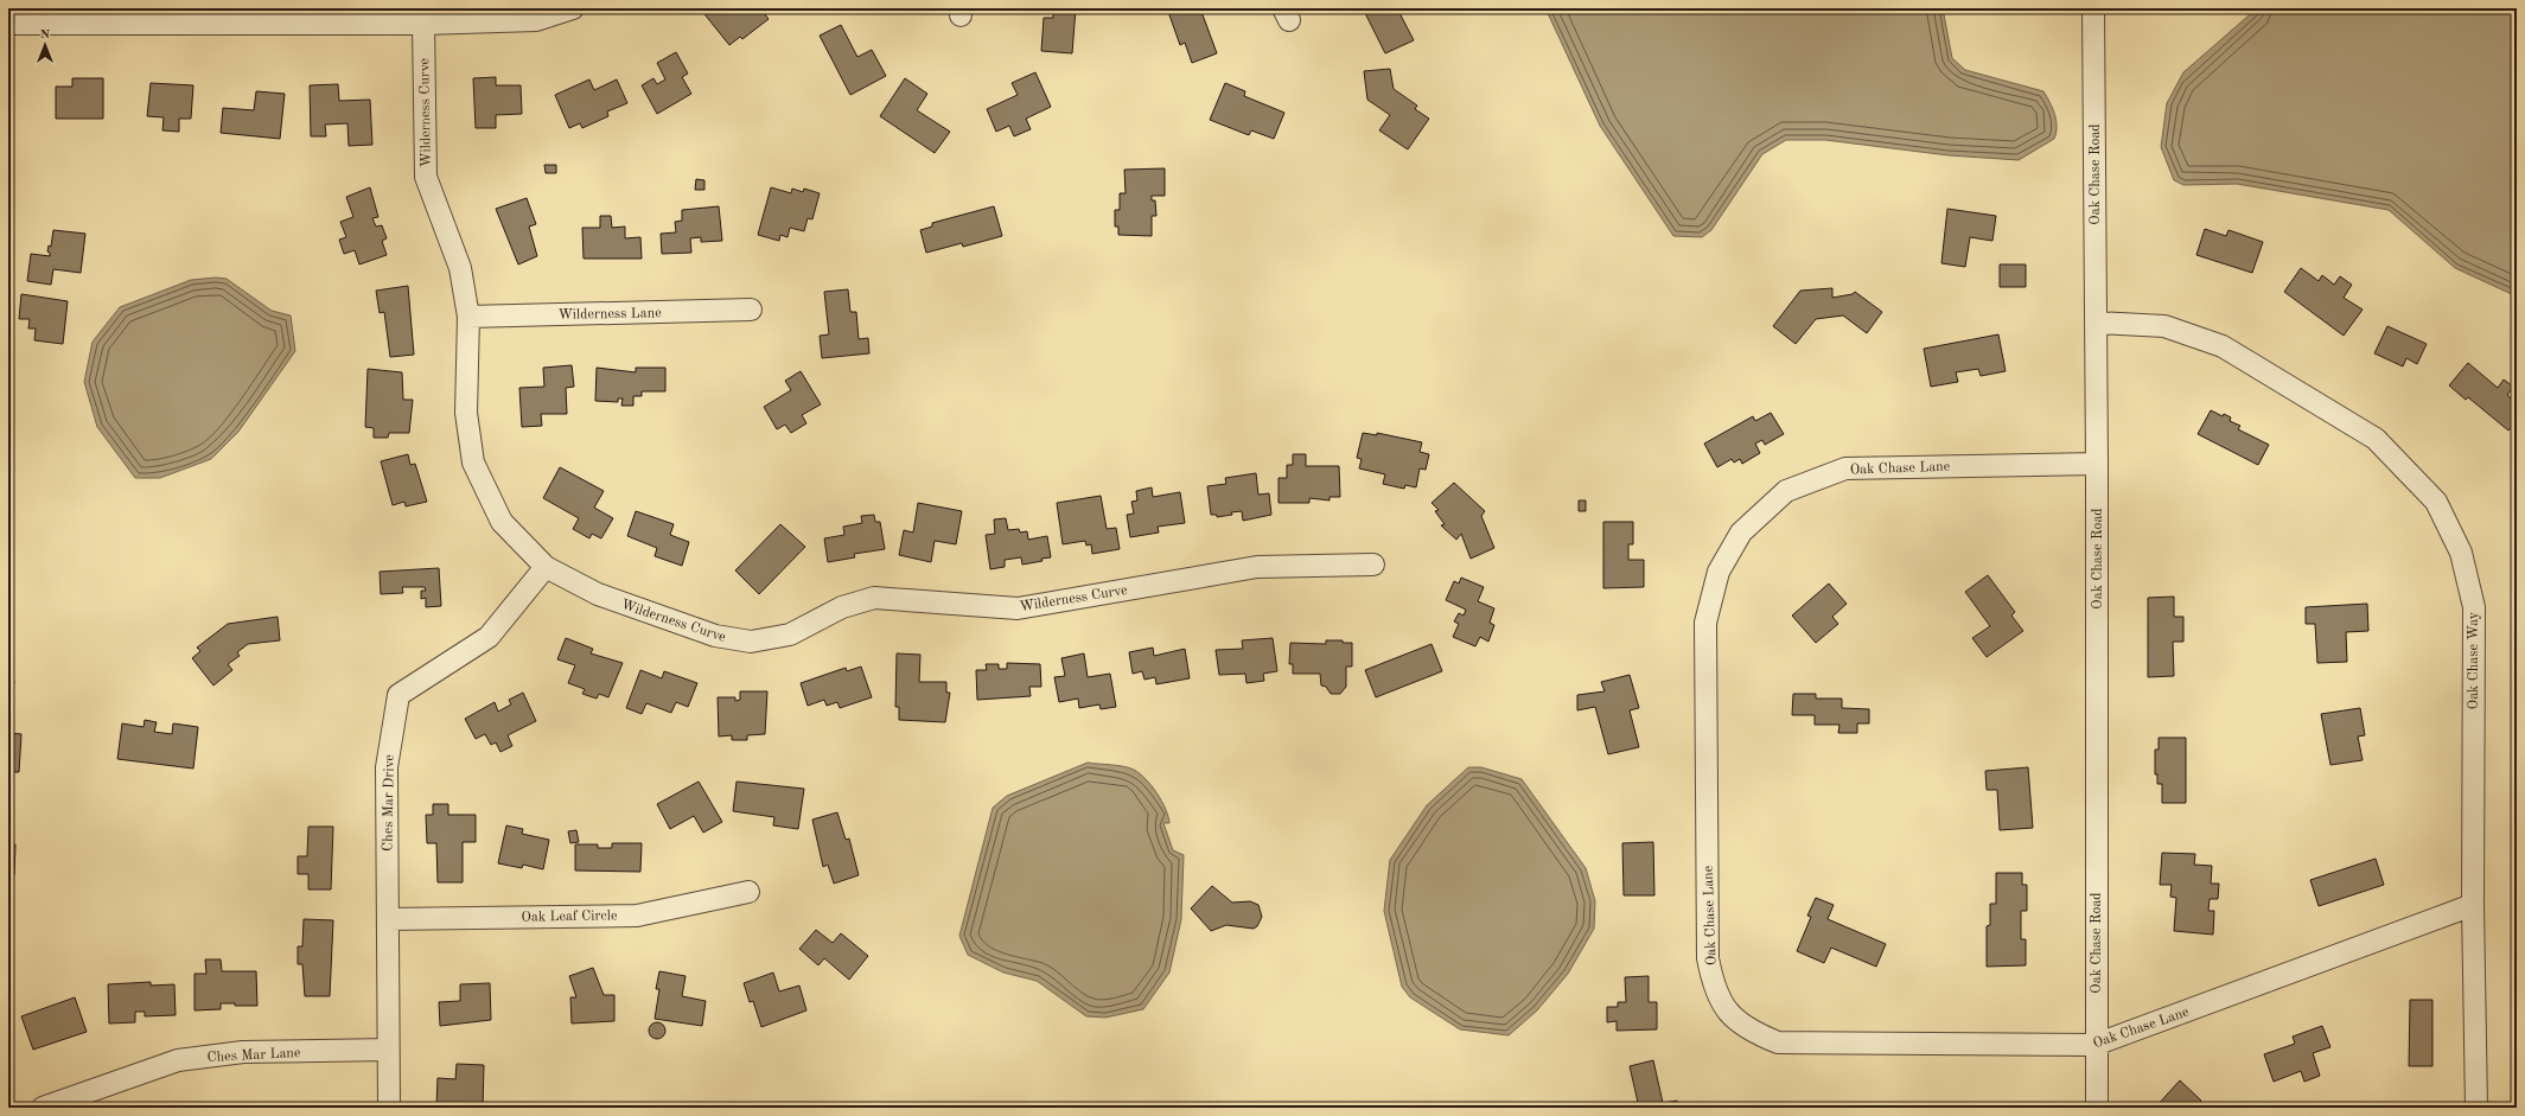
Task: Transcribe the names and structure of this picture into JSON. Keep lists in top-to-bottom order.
{
  "streets": {
    "street": [
      "Wilderness Curve",
      "Oak Chase Road",
      "Wilderness Lane",
      "Oak Chase Lane",
      "Oak Chase Way",
      "Ches Mar Drive",
      "Oak Leaf Circle",
      "Ches Mar Lane"
    ]
  },
  "crossings": [
    ["Wilderness Curve", "Wilderness Lane"],
    ["Wilderness Curve", "Ches Mar Drive"],
    ["Oak Chase Road", "Oak Chase Lane"],
    ["Oak Chase Road", "Oak Chase Way"],
    ["Oak Chase Lane", "Oak Chase Way"],
    ["Ches Mar Drive", "Oak Leaf Circle"],
    ["Ches Mar Drive", "Ches Mar Lane"]
  ],
  "north": "top"
}
